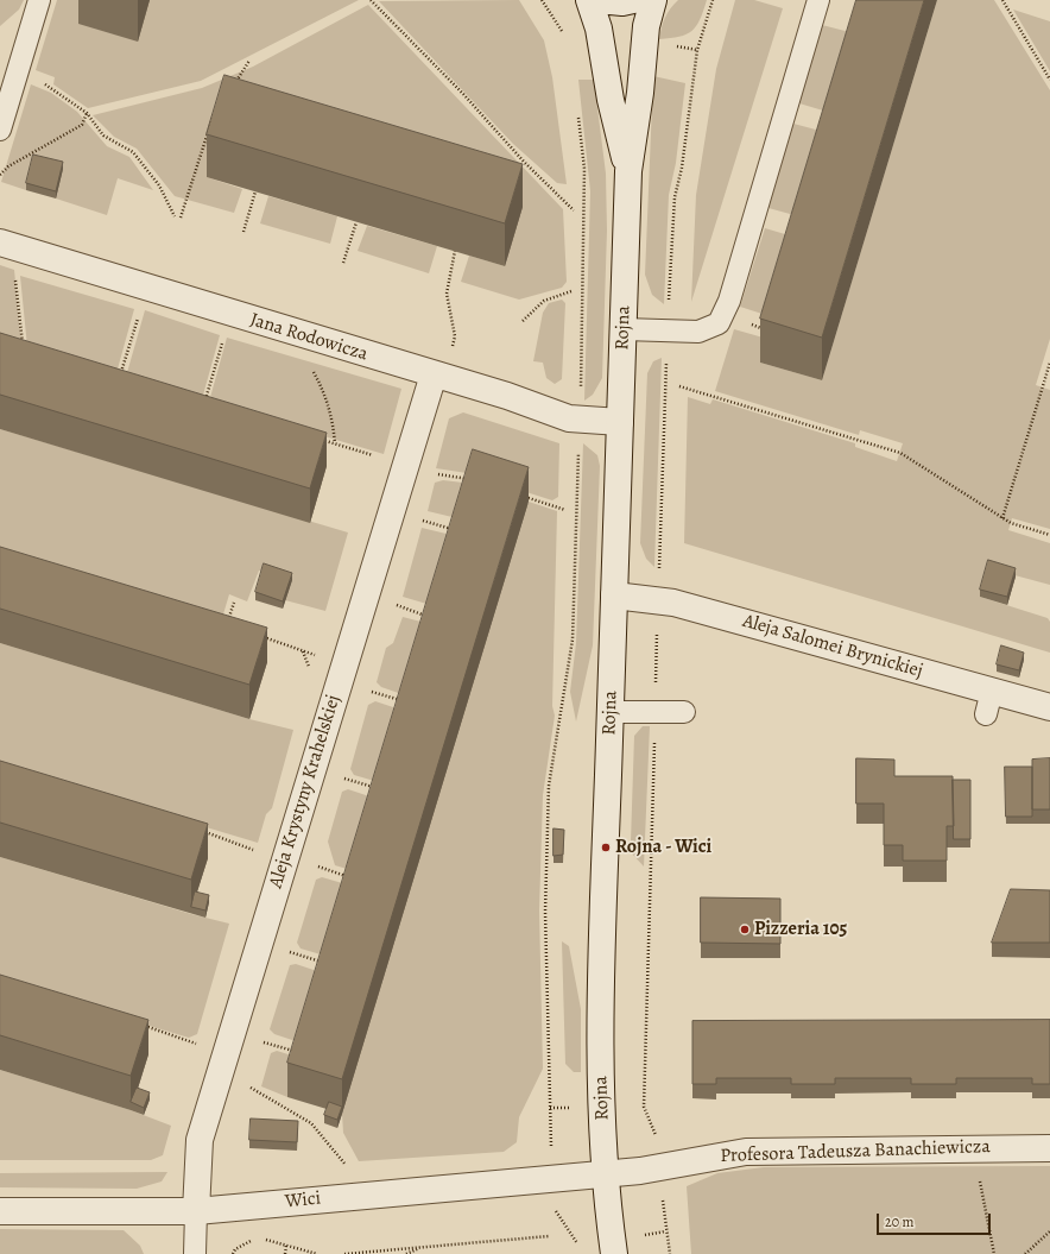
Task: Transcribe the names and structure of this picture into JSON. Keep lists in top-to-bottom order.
{
  "streets": {
    "street": [
      "Rojna",
      "Jana Rodowicza",
      "Aleja Salomei Brynickiej",
      "Aleja Krystyny Krahelskiej",
      "Profesora Tadeusza Banachiewicza",
      "Wici"
    ]
  },
  "crossings": [
    ["Rojna", "Jana Rodowicza"],
    ["Rojna", "Aleja Salomei Brynickiej"],
    ["Rojna", "Profesora Tadeusza Banachiewicza"],
    ["Rojna", "Wici"],
    ["Jana Rodowicza", "Aleja Krystyny Krahelskiej"],
    ["Aleja Krystyny Krahelskiej", "Wici"],
    ["Profesora Tadeusza Banachiewicza", "Wici"]
  ],
  "places": ["Rojna - Wici", "Pizzeria 105"],
  "scale_bar": "20 m"
}
